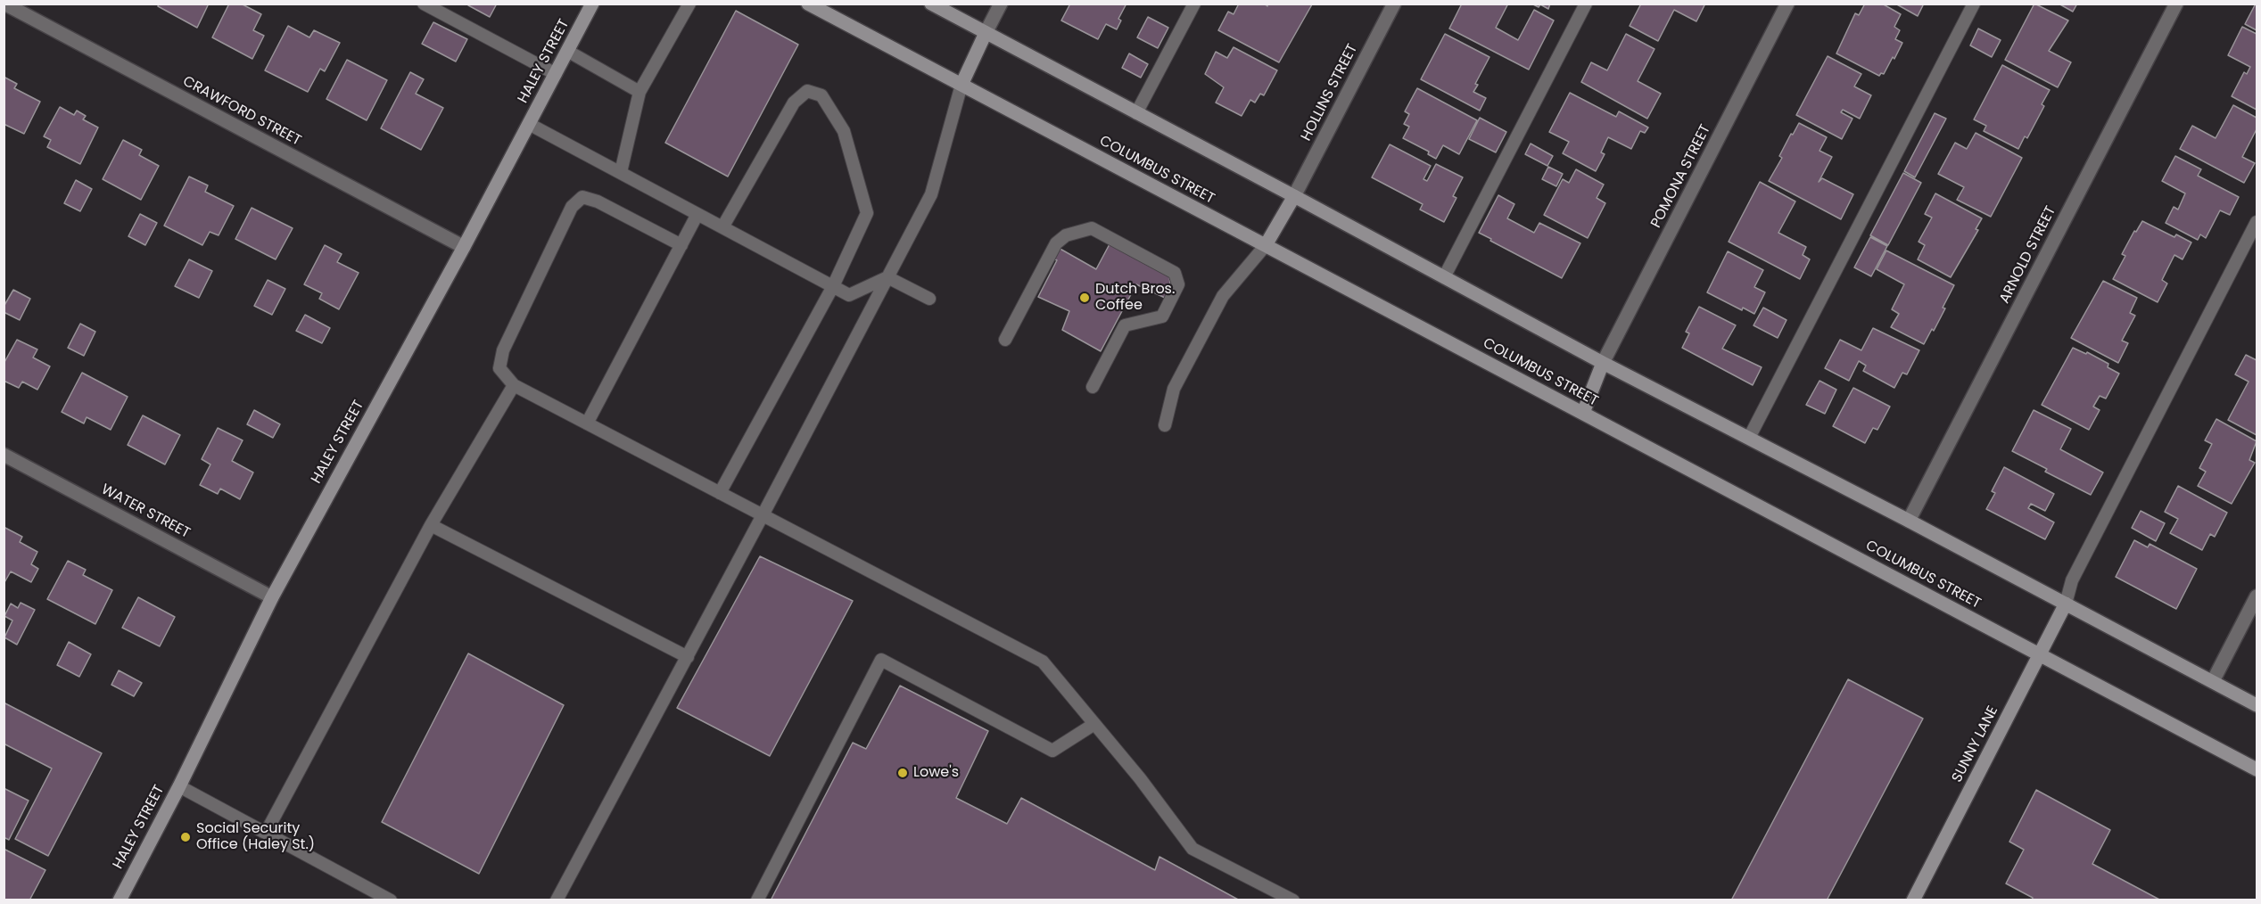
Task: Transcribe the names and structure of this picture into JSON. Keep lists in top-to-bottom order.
{
  "streets": {
    "main road": ["HALEY STREET", "COLUMBUS STREET", "SUNNY LANE"],
    "street": [
      "HOLLINS STREET",
      "CRAWFORD STREET",
      "POMONA STREET",
      "ARNOLD STREET",
      "WATER STREET"
    ]
  },
  "crossings": [
    ["HALEY STREET", "CRAWFORD STREET"],
    ["HALEY STREET", "WATER STREET"],
    ["COLUMBUS STREET", "SUNNY LANE"]
  ],
  "places": ["Dutch Bros. Coffee", "Lowe's", "Social Security Office (Haley St.)"]
}
